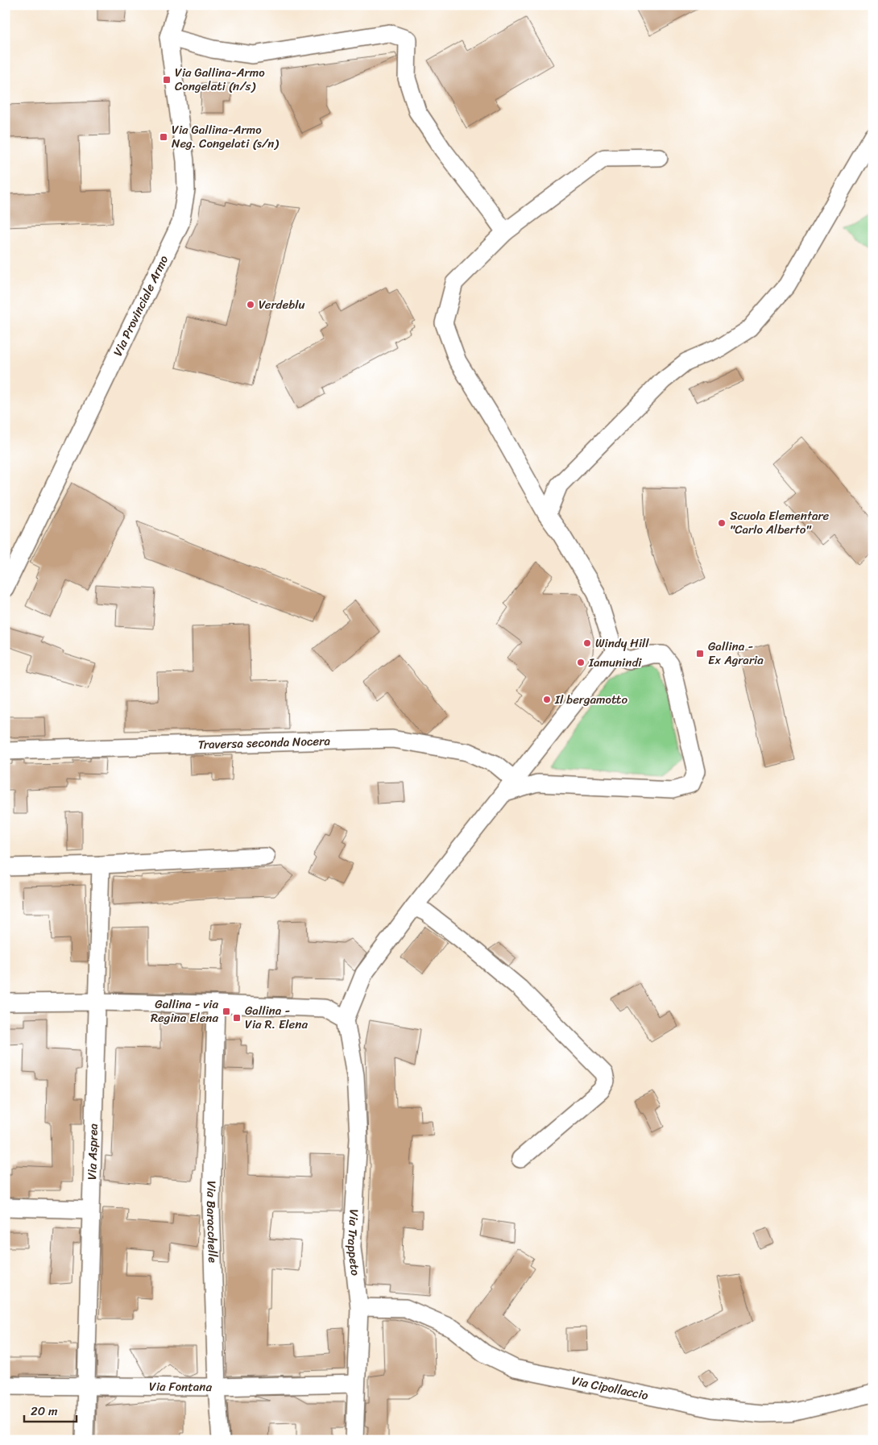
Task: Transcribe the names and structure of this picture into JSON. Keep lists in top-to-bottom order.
{
  "streets": {
    "street": [
      "Via Provinciale Armo",
      "Traversa seconda Nocera",
      "Via Asprea",
      "Via Baracchelle",
      "Via Trappeto",
      "Via Fontana",
      "Via Cipollaccio"
    ]
  },
  "crossings": [
    ["Via Asprea", "Via Fontana"],
    ["Via Baracchelle", "Via Fontana"],
    ["Via Trappeto", "Via Fontana"],
    ["Via Trappeto", "Via Cipollaccio"]
  ],
  "places": {
    "transit": [
      "Via Gallina-Armo Congelati (n/s)",
      "Via Gallina-Armo Neg. Congelati (s/n)",
      "Gallina - Ex Agraria",
      "Gallina - via Regina Elena",
      "Gallina - Via R. Elena"
    ],
    "other": [
      "Verdeblu",
      "Scuola Elementare \"Carlo Alberto\"",
      "Windy Hill",
      "Iamunindi",
      "Il bergamotto"
    ]
  },
  "scale_bar": "20 m"
}
